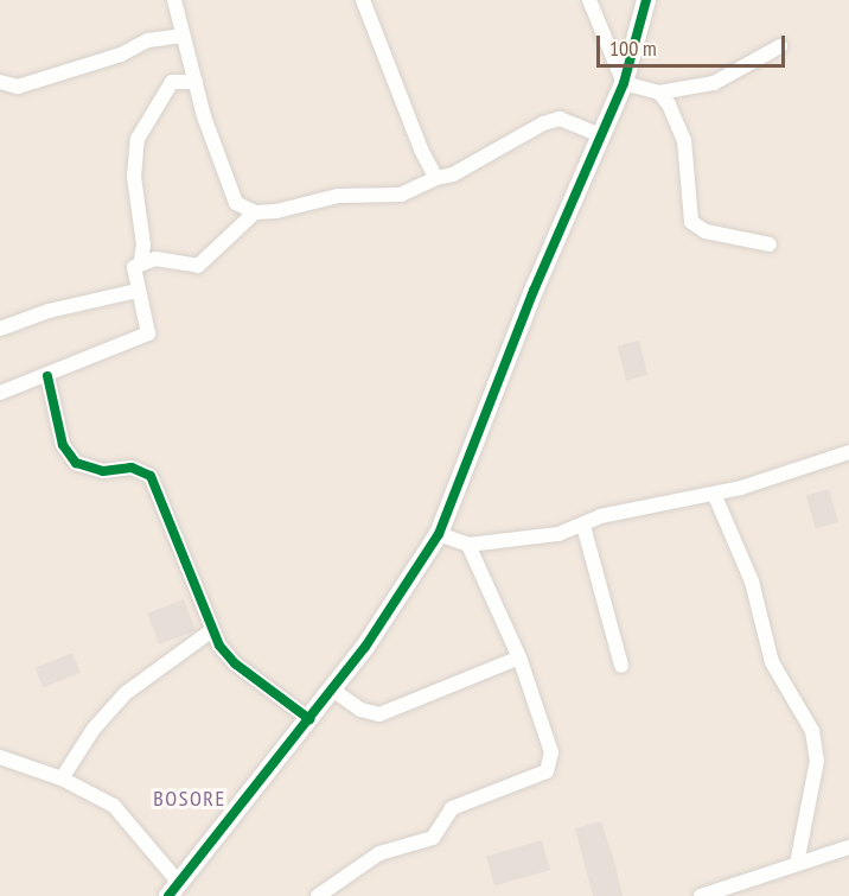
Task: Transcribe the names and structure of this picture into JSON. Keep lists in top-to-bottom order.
{
  "districts": ["BOSORE"],
  "scale_bar": "100 m"
}
